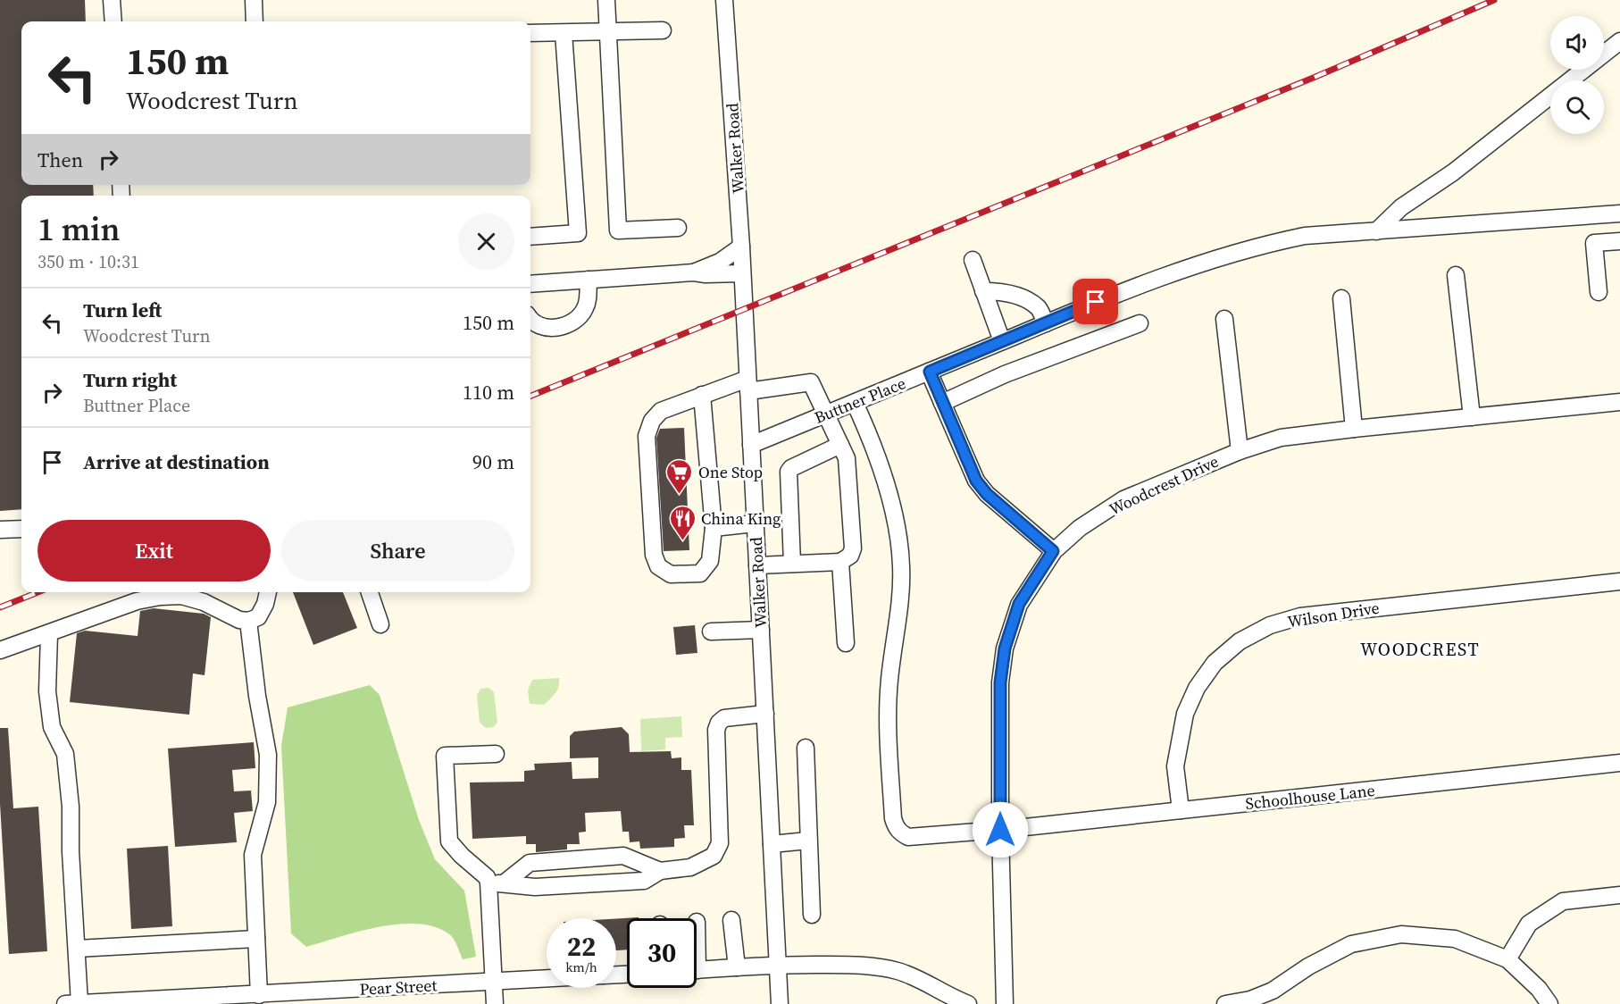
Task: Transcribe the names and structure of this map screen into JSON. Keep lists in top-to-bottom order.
{
  "streets": {
    "street": [
      "Walker Road",
      "Buttner Place",
      "Woodcrest Drive",
      "Wilson Drive",
      "Schoolhouse Lane",
      "Pear Street"
    ]
  },
  "crossings": [
    ["Walker Road", "Buttner Place"],
    ["Buttner Place", "Schoolhouse Lane"],
    ["Woodcrest Drive", "Schoolhouse Lane"],
    ["Wilson Drive", "Schoolhouse Lane"]
  ],
  "districts": ["WOODCREST"],
  "places": {
    "supermarket": ["One Stop"],
    "restaurant": ["China King"]
  },
  "page": {
    "turn": ["150 m", "Woodcrest Turn"],
    "then": "Then",
    "heading": ["1 min", "350 m · 10:31"],
    "list": [
      {
        "name": "Turn left",
        "note": "Woodcrest Turn",
        "value": "150 m"
      },
      {
        "name": "Turn right",
        "note": "Buttner Place",
        "value": "110 m"
      },
      {
        "name": "Arrive at destination",
        "value": "90 m"
      }
    ],
    "buttons": ["Exit", "Share"],
    "speed": "22 km/h",
    "limit": "30"
  }
}
